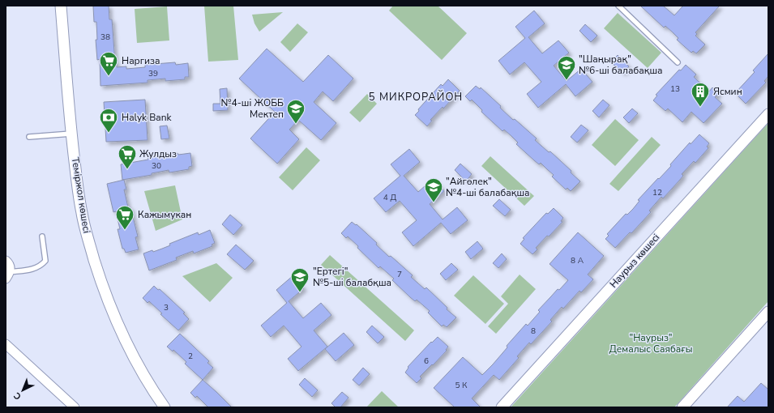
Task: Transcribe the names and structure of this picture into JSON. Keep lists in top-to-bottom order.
{
  "streets": {
    "street": ["Теміржол көшесі", "Наурыз көшесі"]
  },
  "districts": ["5 МИКРОРАЙОН"],
  "parks": ["\"Наурыз\" Демалыс Саябағы"],
  "places": {
    "supermarket": ["Наргиза", "Жулдыз", "Кажымукан"],
    "school or university": [
      "\"Шаңырақ\" №6-ші балабақша",
      "№4-ші ЖОББ Мектеп",
      "\"Айгөлек\" №4-ші балабақша",
      "\"Ертегі\" №5-ші балабқша"
    ],
    "building": ["Ясмин"],
    "bank": ["Halyk Bank"]
  },
  "house_numbers": [
    "38",
    "39",
    "13",
    "30",
    "12",
    "4 Д",
    "8 А",
    "7",
    "3",
    "8",
    "2",
    "6",
    "5 К"
  ],
  "north": "bottom left"
}
